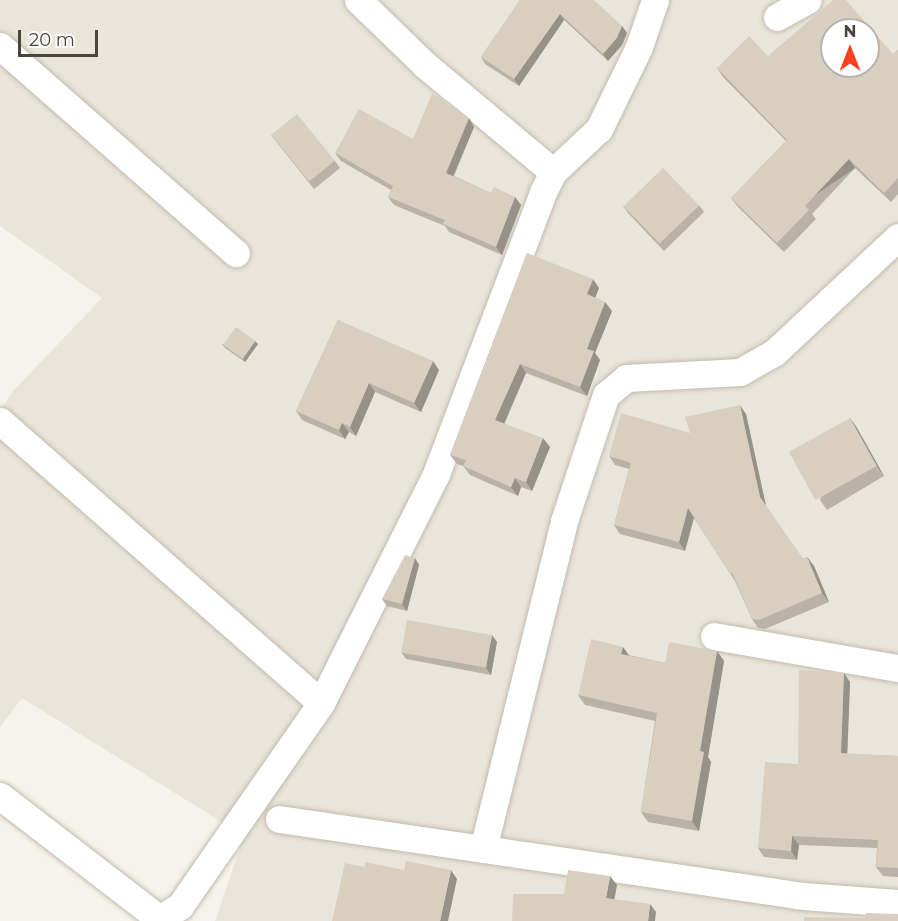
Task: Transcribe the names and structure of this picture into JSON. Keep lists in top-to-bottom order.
{
  "scale_bar": "20 m",
  "north": "top"
}
